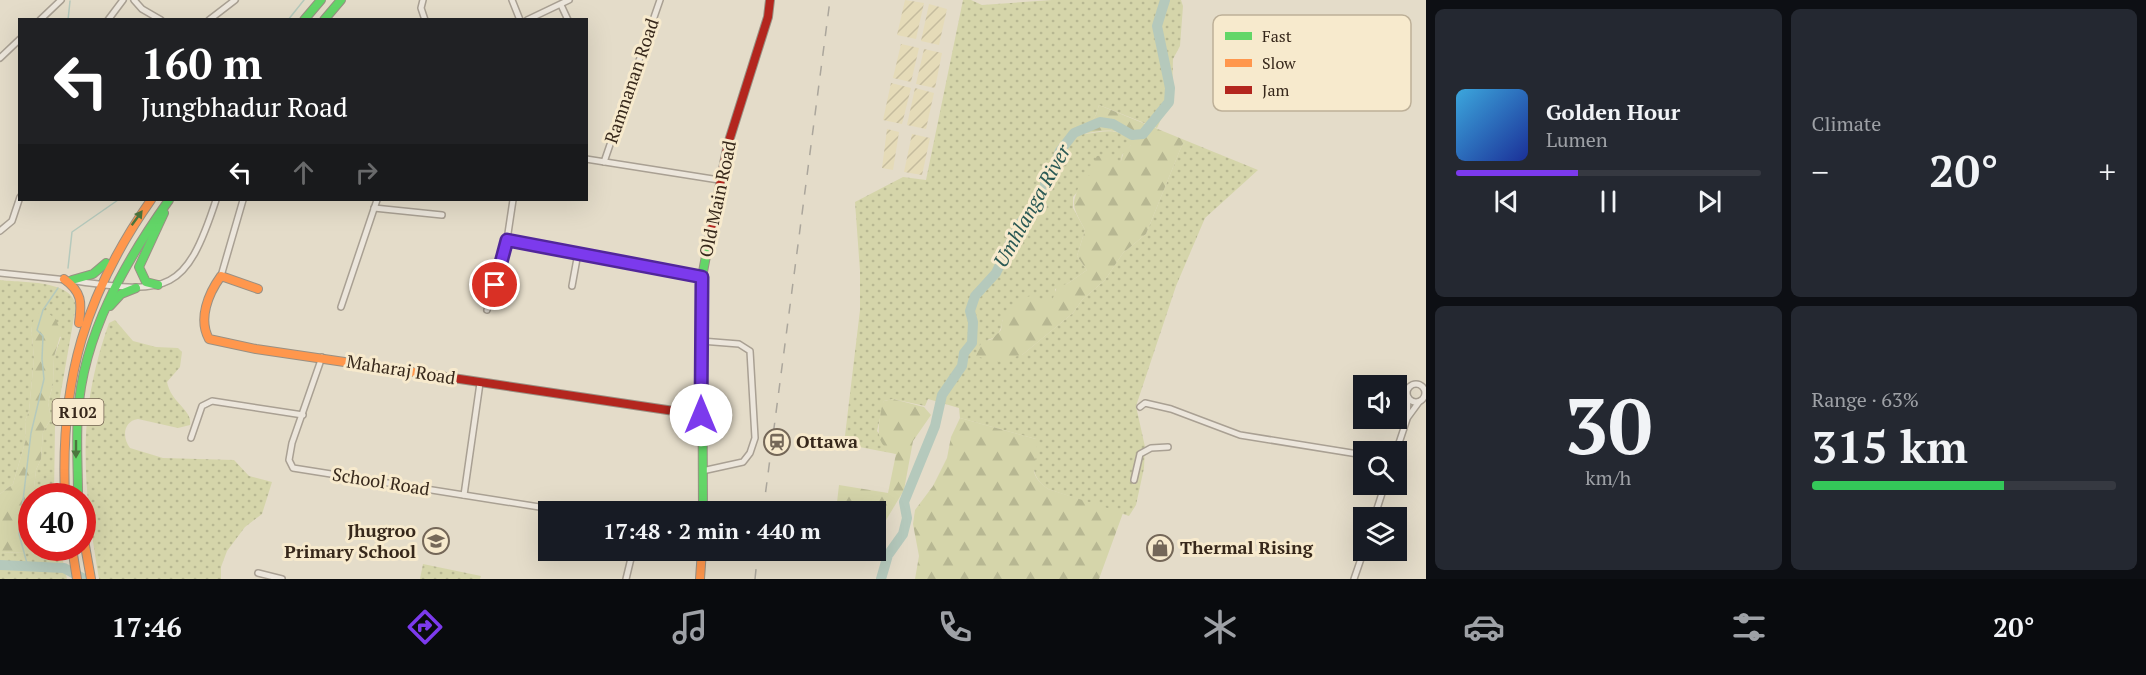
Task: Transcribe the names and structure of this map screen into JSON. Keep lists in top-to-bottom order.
{
  "streets": {
    "street": [
      "Ramnanan Road",
      "Old Main Road",
      "Maharaj Road",
      "R102",
      "School Road"
    ]
  },
  "crossings": [
    ["Old Main Road", "Maharaj Road"]
  ],
  "water": ["Umhlanga River"],
  "places": {
    "station": ["Ottawa"],
    "school or university": ["Jhugroo Primary School"],
    "shop": ["Thermal Rising"]
  },
  "legend": ["Fast", "Slow", "Jam"],
  "page": {
    "tile": [
      "Climate",
      ["30", "km/h"],
      ["Range · 63%", "315 km"]
    ],
    "turn": ["160 m", "Jungbhadur Road"],
    "song": ["Golden Hour", "Lumen"],
    "heat": ["−", "20°", "+"],
    "limit": "40",
    "trip": "17:48 · 2 min · 440 m",
    "tabs": ["17:46", "20°"]
  }
}
